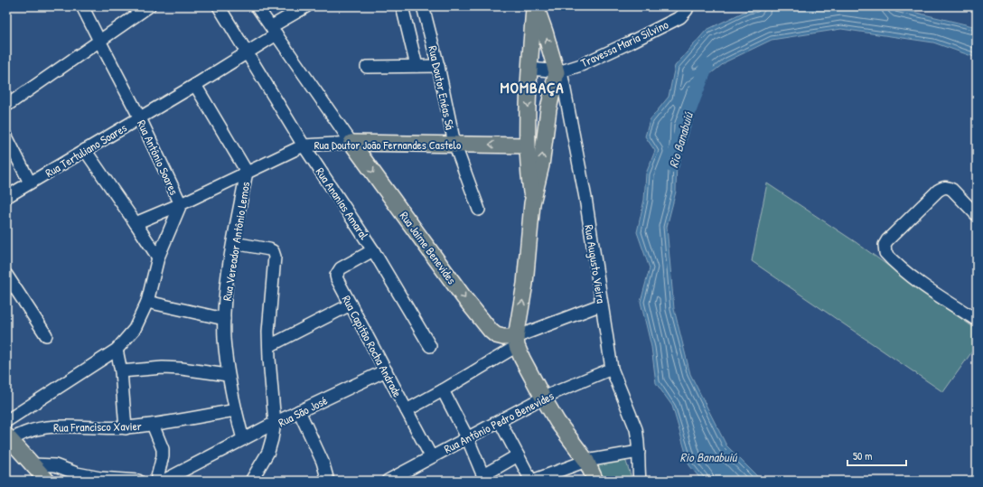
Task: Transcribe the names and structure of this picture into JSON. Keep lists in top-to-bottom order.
{
  "streets": {
    "main road": ["Rua Doutor João Fernandes Castelo", "Rua Jaime Benevides"],
    "street": [
      "Travessa Maria Silvino",
      "Rua Doutor Enéas Sá",
      "Rua Tertuliano Soares",
      "Rua Antônio Soares",
      "Rua Ananias Amaral",
      "Rua Vereador Antônio Lemos",
      "Rua Augusto Vieira",
      "Rua Capitão Rocha Andrade",
      "Rua São José",
      "Rua Antônio Pedro Benevides",
      "Rua Francisco Xavier"
    ]
  },
  "crossings": [
    ["Travessa Maria Silvino", "Rua Augusto Vieira"],
    ["Rua Doutor Enéas Sá", "Rua Doutor João Fernandes Castelo"],
    ["Rua Doutor João Fernandes Castelo", "Rua Antônio Soares"],
    ["Rua Doutor João Fernandes Castelo", "Rua Ananias Amaral"],
    ["Rua Doutor João Fernandes Castelo", "Rua Vereador Antônio Lemos"],
    ["Rua Doutor João Fernandes Castelo", "Rua Jaime Benevides"],
    ["Rua Tertuliano Soares", "Rua Antônio Soares"],
    ["Rua Tertuliano Soares", "Rua Ananias Amaral"],
    ["Rua Tertuliano Soares", "Rua Jaime Benevides"],
    ["Rua Ananias Amaral", "Rua Capitão Rocha Andrade"],
    ["Rua Vereador Antônio Lemos", "Rua Francisco Xavier"],
    ["Rua Augusto Vieira", "Rua Antônio Pedro Benevides"],
    ["Rua Capitão Rocha Andrade", "Rua São José"],
    ["Rua Capitão Rocha Andrade", "Rua Antônio Pedro Benevides"]
  ],
  "one_way": ["Rua Jaime Benevides"],
  "districts": ["MOMBAÇA"],
  "water": ["Rio Banabuiú"],
  "scale_bar": "50 m"
}
